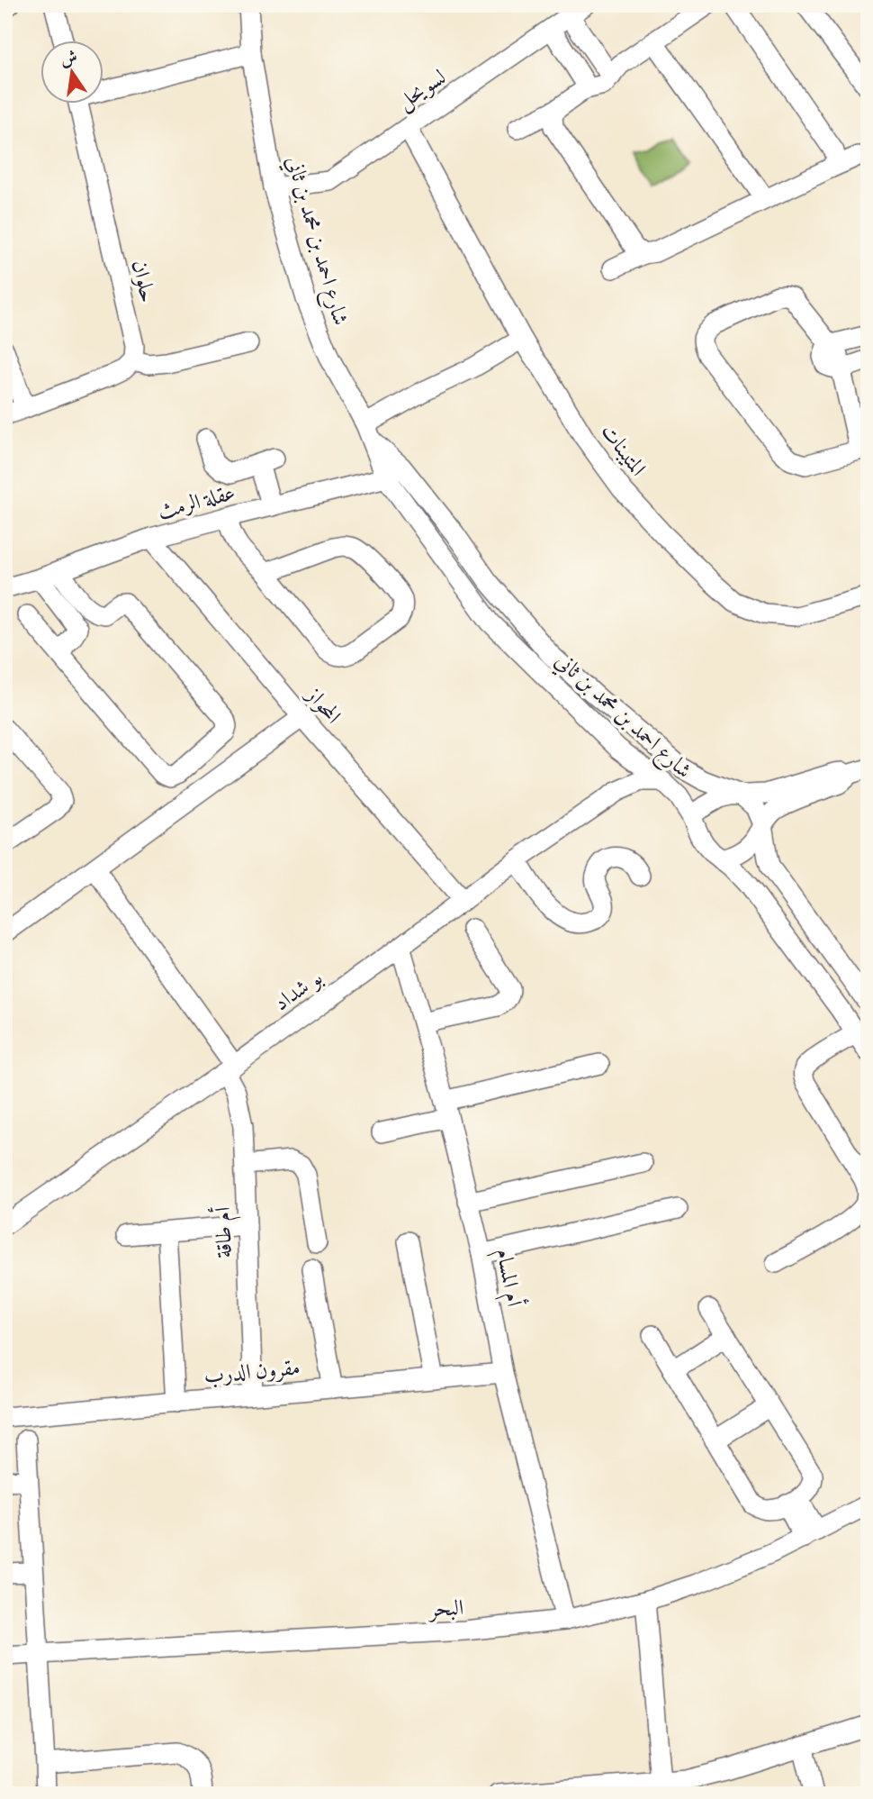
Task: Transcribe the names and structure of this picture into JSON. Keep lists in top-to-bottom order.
{
  "streets": {
    "street": [
      "لسويحل",
      "شارع احمد بن محمد بن ثاني",
      "حلوان",
      "المتيبنات",
      "عقلة الرمث",
      "المحواز",
      "بو شداد",
      "أم طاقة",
      "أم المسام",
      "مقرون الدرب",
      "البحر"
    ]
  },
  "crossings": [
    ["لسويحل", "شارع احمد بن محمد بن ثاني"],
    ["لسويحل", "المتيبنات"],
    ["شارع احمد بن محمد بن ثاني", "حلوان"],
    ["شارع احمد بن محمد بن ثاني", "عقلة الرمث"],
    ["شارع احمد بن محمد بن ثاني", "بو شداد"],
    ["عقلة الرمث", "المحواز"],
    ["المحواز", "بو شداد"],
    ["بو شداد", "أم طاقة"],
    ["بو شداد", "أم المسام"],
    ["أم طاقة", "مقرون الدرب"],
    ["أم المسام", "مقرون الدرب"],
    ["أم المسام", "البحر"]
  ],
  "north": "top"
}
